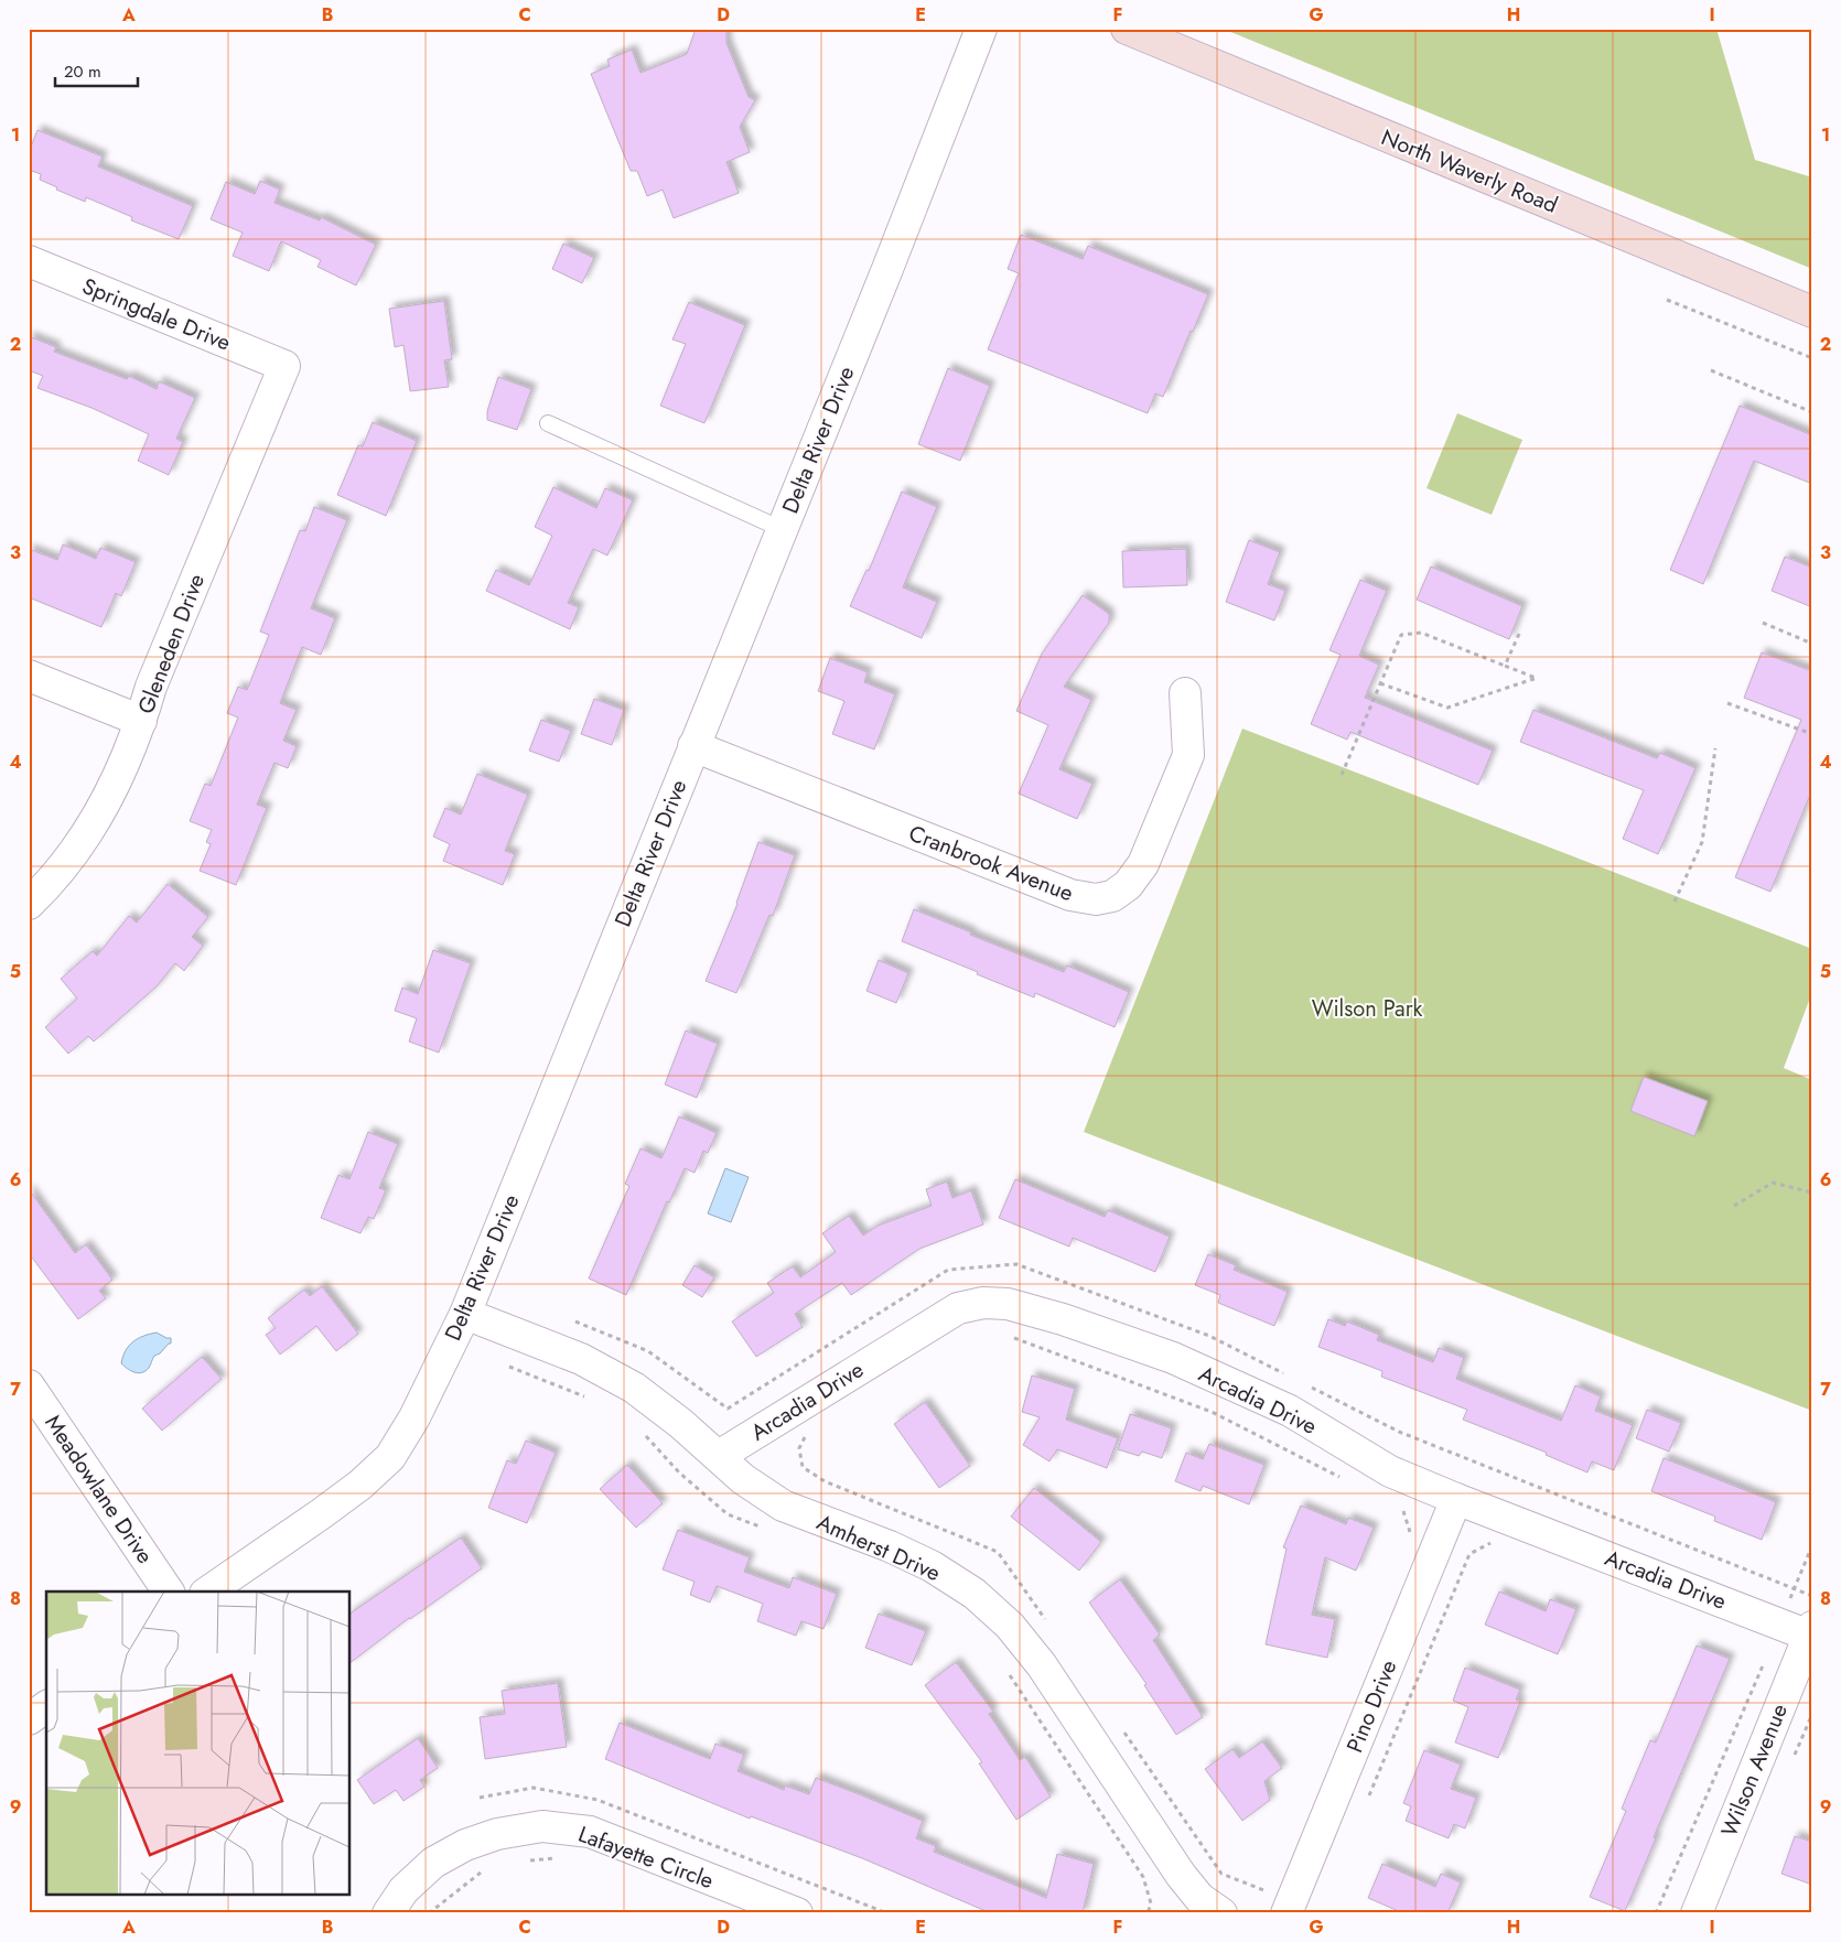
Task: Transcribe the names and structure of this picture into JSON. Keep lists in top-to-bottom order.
{
  "streets": {
    "main road": ["North Waverly Road"],
    "street": [
      "Springdale Drive",
      "Delta River Drive",
      "Gleneden Drive",
      "Cranbrook Avenue",
      "Arcadia Drive",
      "Meadowlane Drive",
      "Amherst Drive",
      "Pino Drive",
      "Wilson Avenue",
      "Lafayette Circle"
    ]
  },
  "crossings": [
    ["Springdale Drive", "Gleneden Drive"],
    ["Delta River Drive", "Cranbrook Avenue"],
    ["Delta River Drive", "Amherst Drive"],
    ["Arcadia Drive", "Amherst Drive"],
    ["Arcadia Drive", "Pino Drive"],
    ["Arcadia Drive", "Wilson Avenue"]
  ],
  "parks": ["Wilson Park"],
  "scale_bar": "20 m",
  "grid": {
    "columns": [
      "A",
      "B",
      "C",
      "D",
      "E",
      "F",
      "G",
      "H",
      "I"
    ],
    "rows": [
      "1",
      "2",
      "3",
      "4",
      "5",
      "6",
      "7",
      "8",
      "9"
    ]
  }
}
